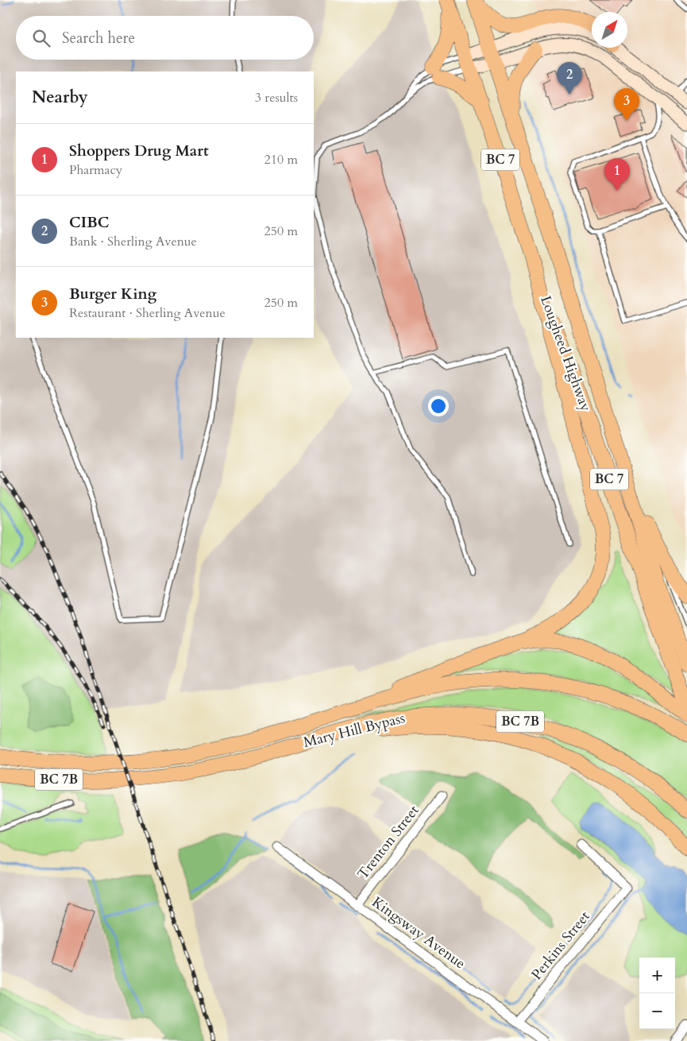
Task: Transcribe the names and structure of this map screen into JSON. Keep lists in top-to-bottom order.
{
  "streets": {
    "main road": [
      "BC 7",
      "Lougheed Highway",
      "BC 7B",
      "Mary Hill Bypass"
    ],
    "street": ["Trenton Street", "Kingsway Avenue", "Perkins Street"]
  },
  "crossings": [
    ["Trenton Street", "Kingsway Avenue"],
    ["Kingsway Avenue", "Perkins Street"]
  ],
  "north": "top right",
  "page": {
    "search": "Search here",
    "pins": ["2", "3", "1"],
    "heading": ["Nearby", "3 results"],
    "list": [
      {
        "mark": "1",
        "name": "Shoppers Drug Mart",
        "note": "Pharmacy",
        "value": "210 m"
      },
      {
        "mark": "2",
        "name": "CIBC",
        "note": "Bank · Sherling Avenue",
        "value": "250 m"
      },
      {
        "mark": "3",
        "name": "Burger King",
        "note": "Restaurant · Sherling Avenue",
        "value": "250 m"
      }
    ],
    "map_buttons": ["+", "−"]
  }
}
